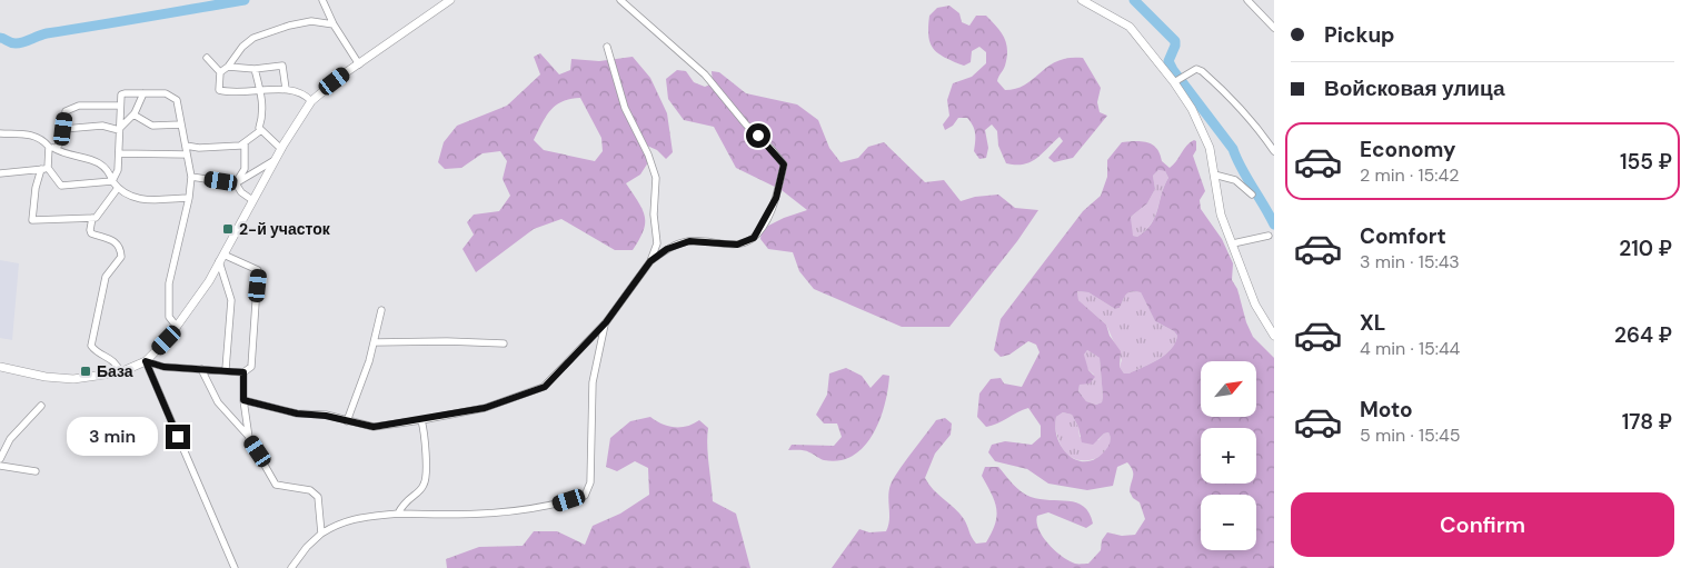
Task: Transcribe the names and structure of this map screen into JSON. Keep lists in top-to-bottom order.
{
  "places": {
    "transit": ["2-й участок", "База"]
  },
  "north": "top right",
  "page": {
    "banner": ["Pickup", "Войсковая улица"],
    "list": [
      {
        "name": "Economy",
        "note": "2 min · 15:42",
        "value": "155 ₽"
      },
      {
        "name": "Comfort",
        "note": "3 min · 15:43",
        "value": "210 ₽"
      },
      {
        "name": "XL",
        "note": "4 min · 15:44",
        "value": "264 ₽"
      },
      {
        "name": "Moto",
        "note": "5 min · 15:45",
        "value": "178 ₽"
      }
    ],
    "map_buttons": ["+", "−"],
    "bubble": "3 min",
    "buttons": "Confirm"
  }
}
